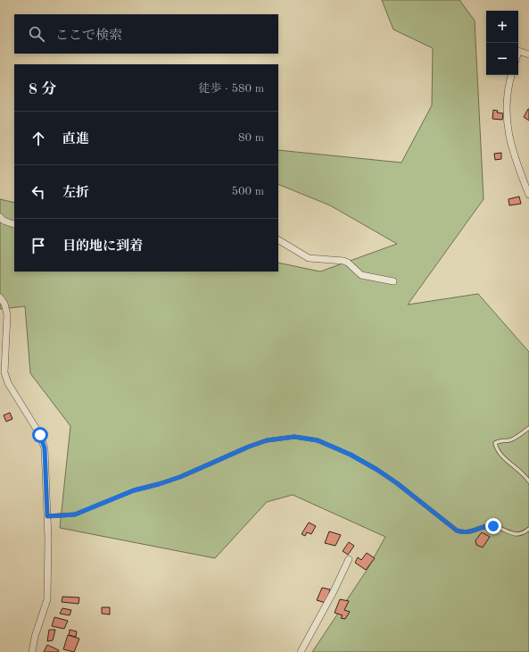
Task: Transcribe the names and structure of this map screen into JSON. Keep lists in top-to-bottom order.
{
  "page": {
    "map_buttons": ["+", "−"],
    "search": "ここで検索",
    "heading": ["8 分", "徒歩 · 580 m"],
    "list": [
      ["直進", "80 m"],
      ["左折", "500 m"],
      "目的地に到着"
    ]
  }
}
